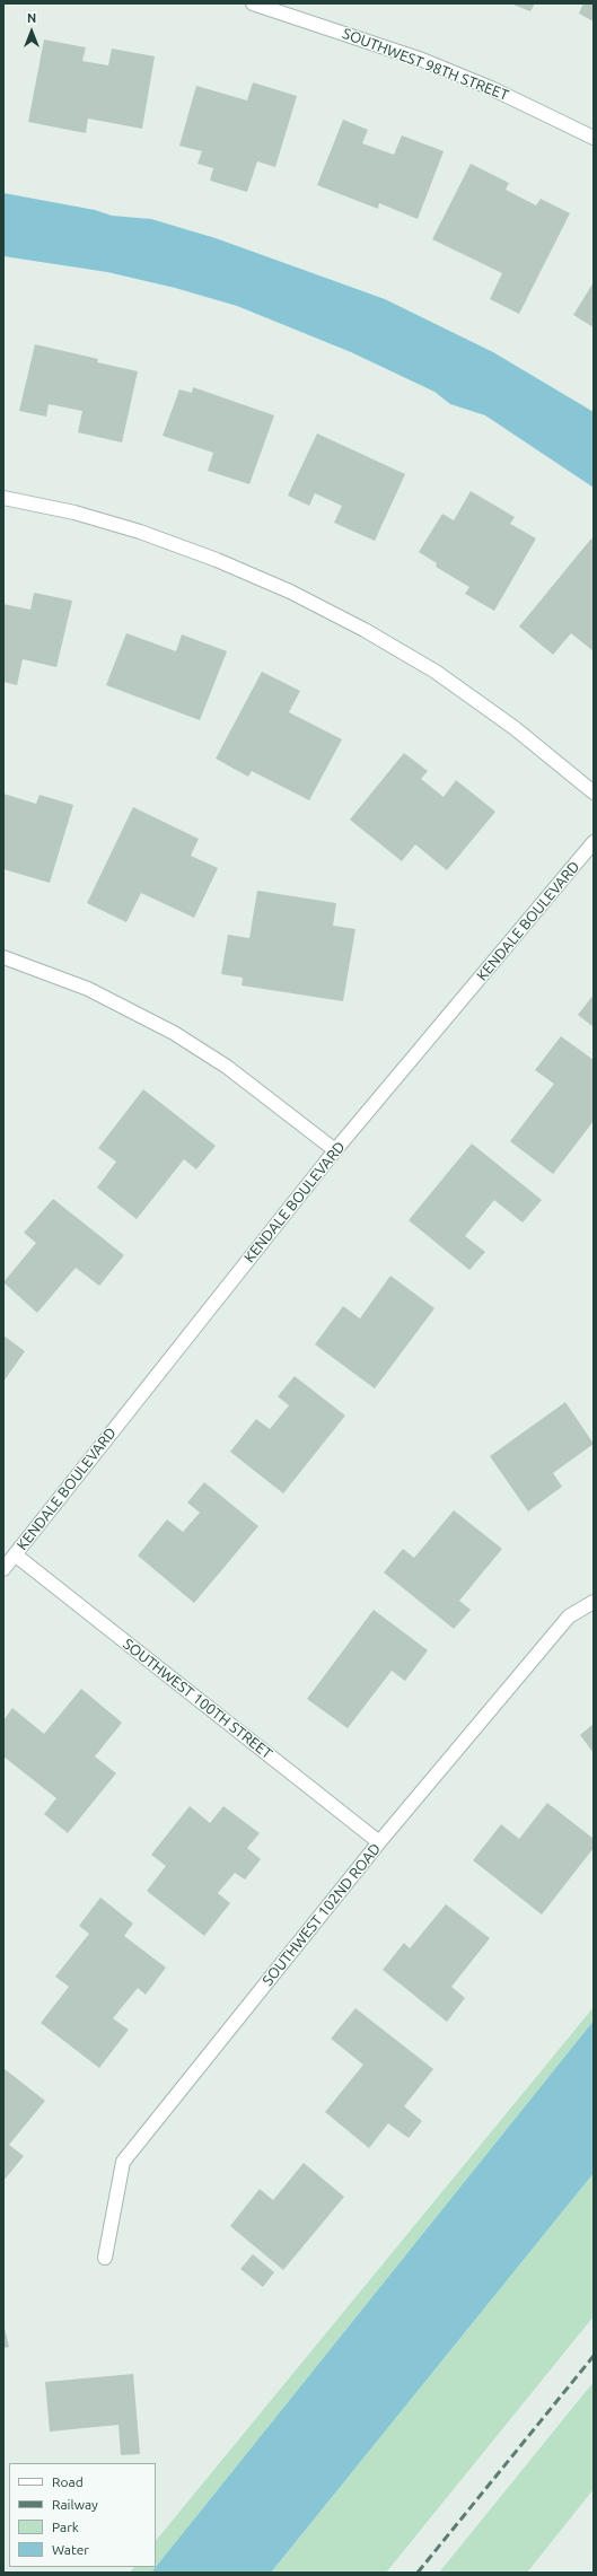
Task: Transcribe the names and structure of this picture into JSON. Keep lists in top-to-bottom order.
{
  "streets": {
    "street": [
      "SOUTHWEST 98TH STREET",
      "KENDALE BOULEVARD",
      "SOUTHWEST 100TH STREET",
      "SOUTHWEST 102ND ROAD"
    ]
  },
  "crossings": [
    ["KENDALE BOULEVARD", "SOUTHWEST 100TH STREET"],
    ["SOUTHWEST 100TH STREET", "SOUTHWEST 102ND ROAD"]
  ],
  "legend": [
    "Road",
    "Railway",
    "Park",
    "Water"
  ],
  "north": "top"
}
